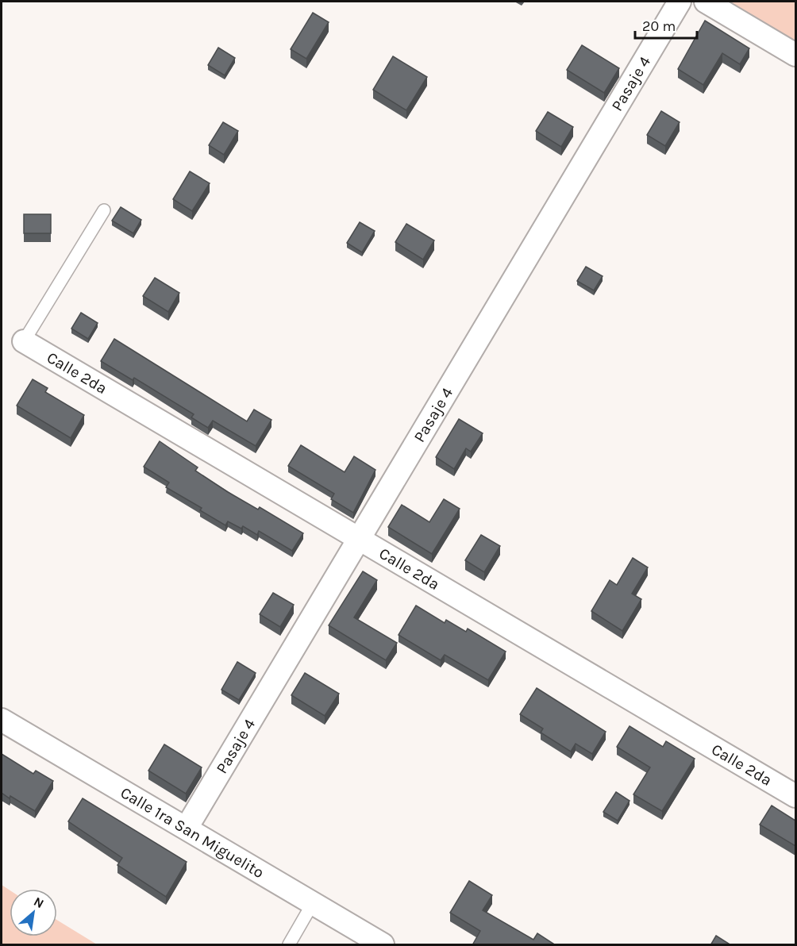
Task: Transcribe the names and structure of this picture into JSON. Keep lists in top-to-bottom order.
{
  "streets": {
    "street": ["Pasaje 4", "Calle 2da", "Calle 1ra San Miguelito"]
  },
  "crossings": [
    ["Pasaje 4", "Calle 2da"],
    ["Pasaje 4", "Calle 1ra San Miguelito"]
  ],
  "scale_bar": "20 m",
  "north": "top right"
}
